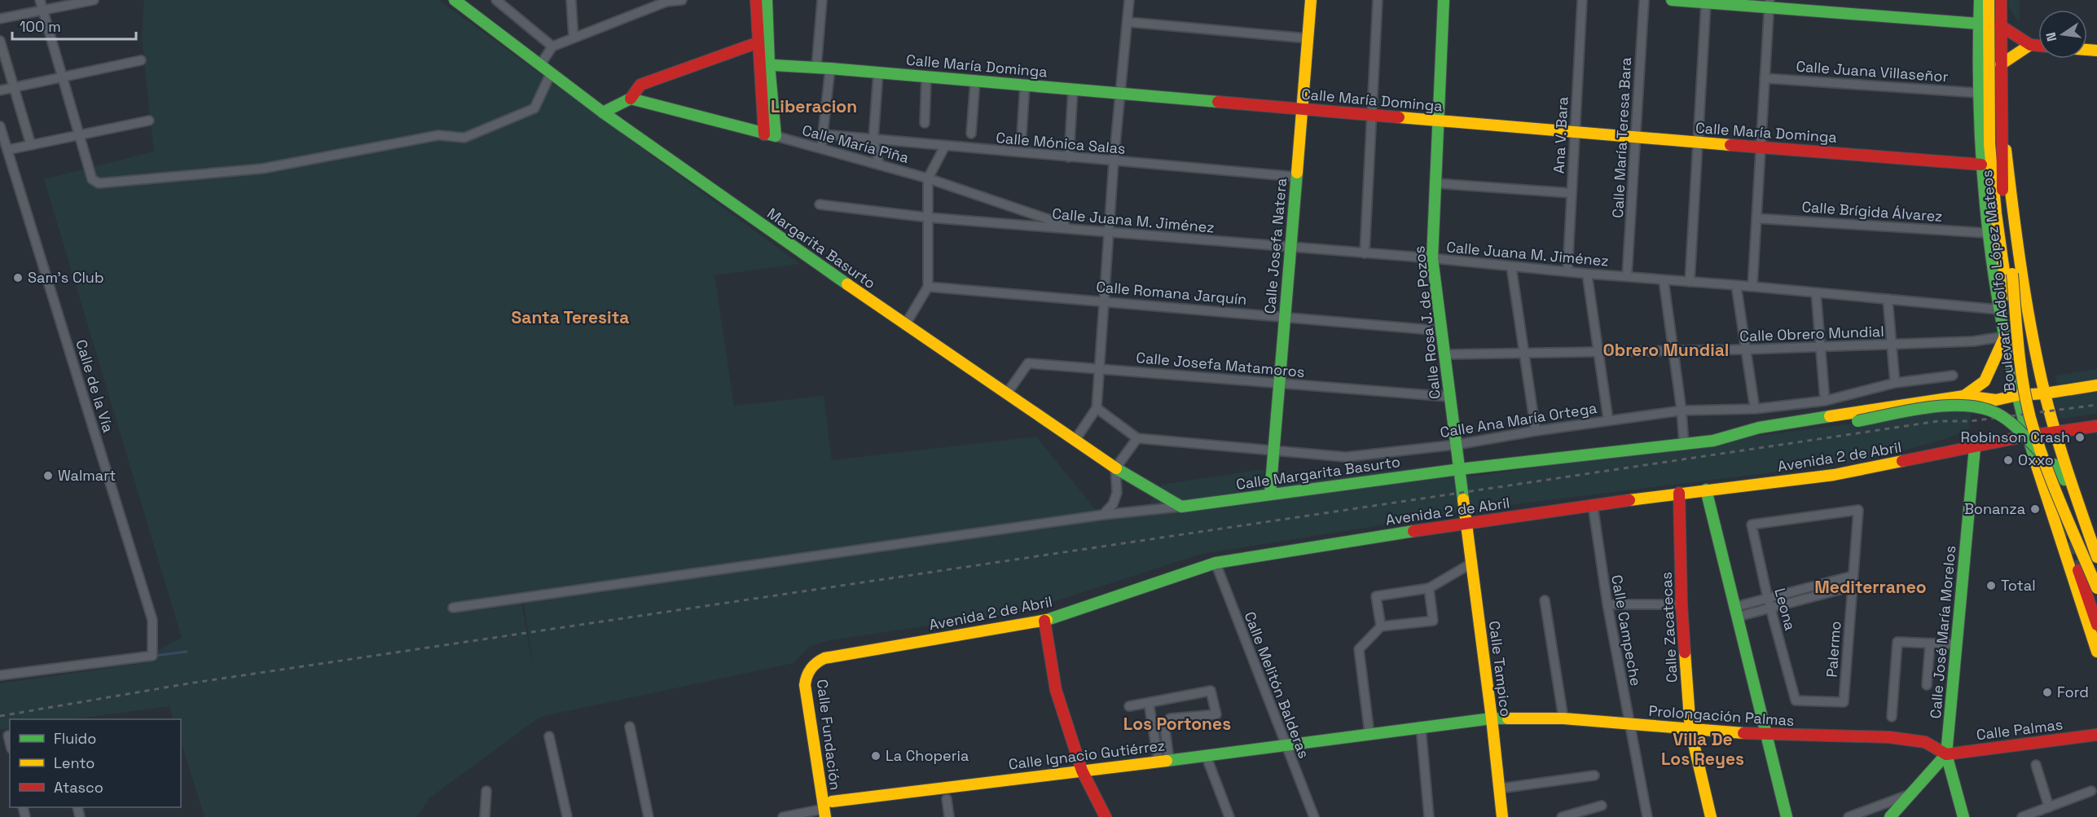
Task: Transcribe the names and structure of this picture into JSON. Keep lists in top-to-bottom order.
{
  "streets": {
    "main road": [
      "Calle María Dominga",
      "Calle Josefa Natera",
      "Margarita Basurto",
      "Boulevard Adolfo López Mateos",
      "Calle Rosa J. de Pozos",
      "Avenida 2 de Abril",
      "Calle Margarita Basurto",
      "Calle Zacatecas",
      "Calle José María Morelos",
      "Calle Tampico",
      "Prolongación Palmas",
      "Calle Palmas",
      "Calle Fundación",
      "Calle Ignacio Gutiérrez"
    ],
    "street": [
      "Calle Juana Villaseñor",
      "Ana V. Bara",
      "Calle María Teresa Bara",
      "Calle Mónica Salas",
      "Calle María Piña",
      "Calle Brígida Álvarez",
      "Calle Juana M. Jiménez",
      "Calle Romana Jarquín",
      "Calle Obrero Mundial",
      "Calle Josefa Matamoros",
      "Calle de la Vía",
      "Calle Ana María Ortega",
      "Leona",
      "Calle Campeche",
      "Palermo",
      "Calle Melitón Balderas"
    ]
  },
  "crossings": [
    ["Calle María Dominga", "Ana V. Bara"],
    ["Calle María Dominga", "Calle María Teresa Bara"],
    ["Calle María Dominga", "Calle Josefa Natera"],
    ["Calle María Dominga", "Boulevard Adolfo López Mateos"],
    ["Calle María Dominga", "Calle Rosa J. de Pozos"],
    ["Calle Juana Villaseñor", "Boulevard Adolfo López Mateos"],
    ["Ana V. Bara", "Calle Juana M. Jiménez"],
    ["Calle María Teresa Bara", "Calle Juana M. Jiménez"],
    ["Calle Mónica Salas", "Calle Josefa Natera"],
    ["Calle María Piña", "Calle Juana M. Jiménez"],
    ["Calle Brígida Álvarez", "Boulevard Adolfo López Mateos"],
    ["Calle Juana M. Jiménez", "Calle Josefa Natera"],
    ["Calle Juana M. Jiménez", "Boulevard Adolfo López Mateos"],
    ["Calle Juana M. Jiménez", "Calle Rosa J. de Pozos"],
    ["Calle Josefa Natera", "Calle Romana Jarquín"],
    ["Calle Josefa Natera", "Calle Josefa Matamoros"],
    ["Calle Josefa Natera", "Calle Ana María Ortega"],
    ["Calle Josefa Natera", "Calle Margarita Basurto"],
    ["Margarita Basurto", "Calle Josefa Matamoros"],
    ["Margarita Basurto", "Calle Margarita Basurto"],
    ["Boulevard Adolfo López Mateos", "Calle Obrero Mundial"],
    ["Boulevard Adolfo López Mateos", "Avenida 2 de Abril"],
    ["Calle Romana Jarquín", "Calle Rosa J. de Pozos"],
    ["Calle Rosa J. de Pozos", "Calle Obrero Mundial"],
    ["Calle Rosa J. de Pozos", "Calle Josefa Matamoros"],
    ["Calle Rosa J. de Pozos", "Calle Ana María Ortega"],
    ["Calle Rosa J. de Pozos", "Avenida 2 de Abril"],
    ["Calle Rosa J. de Pozos", "Calle Margarita Basurto"],
    ["Calle Rosa J. de Pozos", "Calle Tampico"],
    ["Avenida 2 de Abril", "Calle Zacatecas"],
    ["Avenida 2 de Abril", "Calle Campeche"],
    ["Avenida 2 de Abril", "Calle José María Morelos"],
    ["Avenida 2 de Abril", "Calle Tampico"],
    ["Avenida 2 de Abril", "Calle Melitón Balderas"],
    ["Avenida 2 de Abril", "Calle Fundación"],
    ["Leona", "Palermo"],
    ["Calle Zacatecas", "Prolongación Palmas"],
    ["Calle Campeche", "Prolongación Palmas"],
    ["Calle José María Morelos", "Prolongación Palmas"],
    ["Calle José María Morelos", "Calle Palmas"],
    ["Calle Tampico", "Prolongación Palmas"],
    ["Calle Tampico", "Calle Ignacio Gutiérrez"],
    ["Calle Melitón Balderas", "Calle Ignacio Gutiérrez"],
    ["Prolongación Palmas", "Calle Palmas"],
    ["Prolongación Palmas", "Calle Ignacio Gutiérrez"],
    ["Calle Fundación", "Calle Ignacio Gutiérrez"]
  ],
  "districts": [
    "Liberacion",
    "Santa Teresita",
    "Obrero Mundial",
    "Mediterraneo",
    "Los Portones",
    "Villa De Los Reyes"
  ],
  "places": [
    "Sam's Club",
    "Robinson Crash",
    "Oxxo",
    "Walmart",
    "Bonanza",
    "Total",
    "Ford",
    "La Choperia"
  ],
  "legend": ["Fluido", "Lento", "Atasco"],
  "scale_bar": "100 m",
  "north": "left"
}
